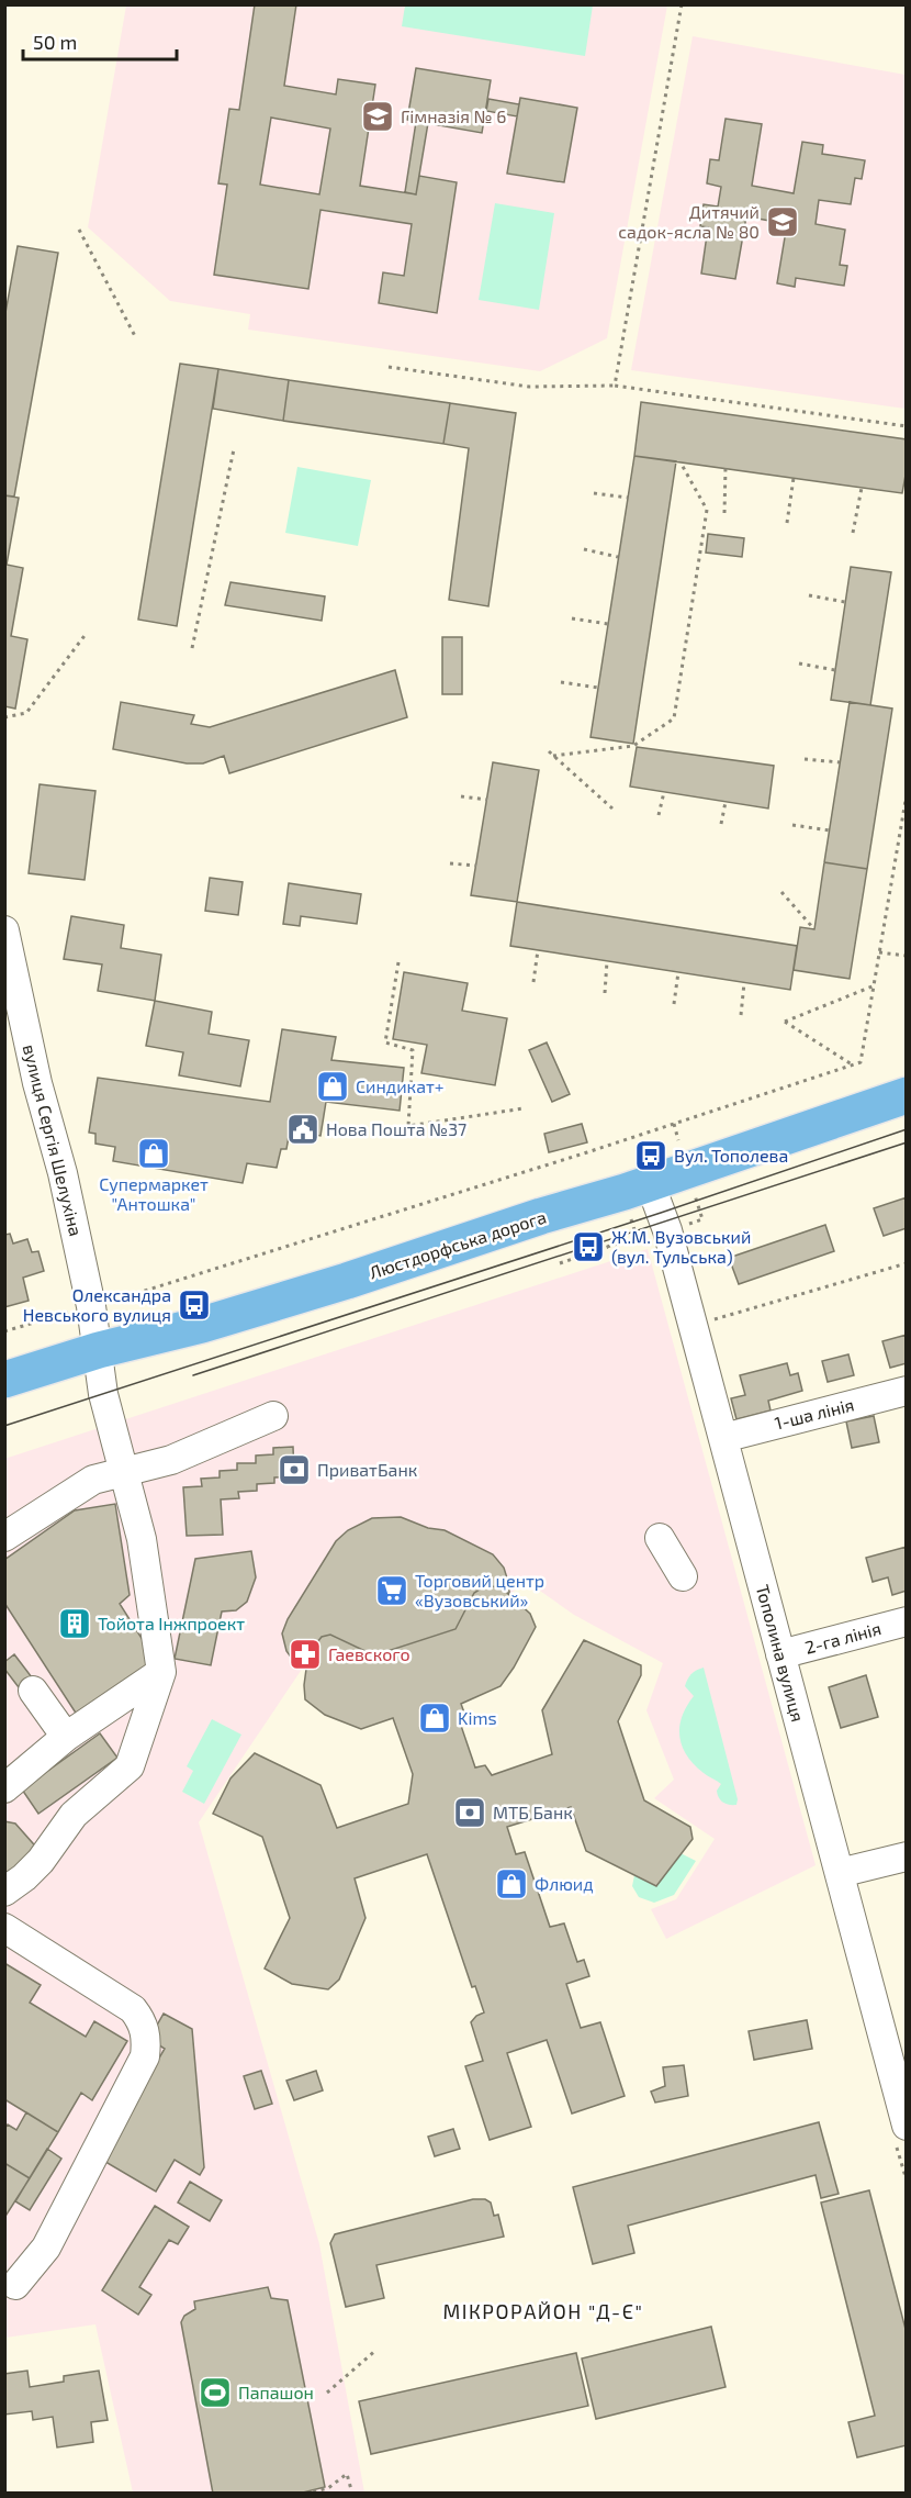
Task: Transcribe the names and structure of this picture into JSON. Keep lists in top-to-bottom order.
{
  "streets": {
    "main road": ["Люстдорфська дорога"],
    "street": [
      "вулиця Сергія Шелухіна",
      "1-ша лінія",
      "2-га лінія",
      "Тополина вулиця"
    ]
  },
  "crossings": [
    ["вулиця Сергія Шелухіна", "Люстдорфська дорога"],
    ["Люстдорфська дорога", "Тополина вулиця"],
    ["1-ша лінія", "Тополина вулиця"],
    ["2-га лінія", "Тополина вулиця"]
  ],
  "districts": ["МІКРОРАЙОН \"Д-Є\""],
  "places": {
    "school or university": ["Гімназія № 6", "Дитячий садок-ясла № 80"],
    "shop": [
      "Синдикат+",
      "Супермаркет \"Антошка\"",
      "Kims",
      "Флюид"
    ],
    "public building": ["Нова Пошта №37"],
    "bus stop": ["Вул. Тополева", "Ж.М. Вузовський (вул. Тульська)", "Олександра Невського вулиця"],
    "bank": ["ПриватБанк", "МТБ Банк"],
    "supermarket": ["Торговий центр «Вузовський»"],
    "building": ["Тойота Інжпроект"],
    "pharmacy": ["Гаевского"],
    "sports": ["Папашон"]
  },
  "scale_bar": "50 m"
}
